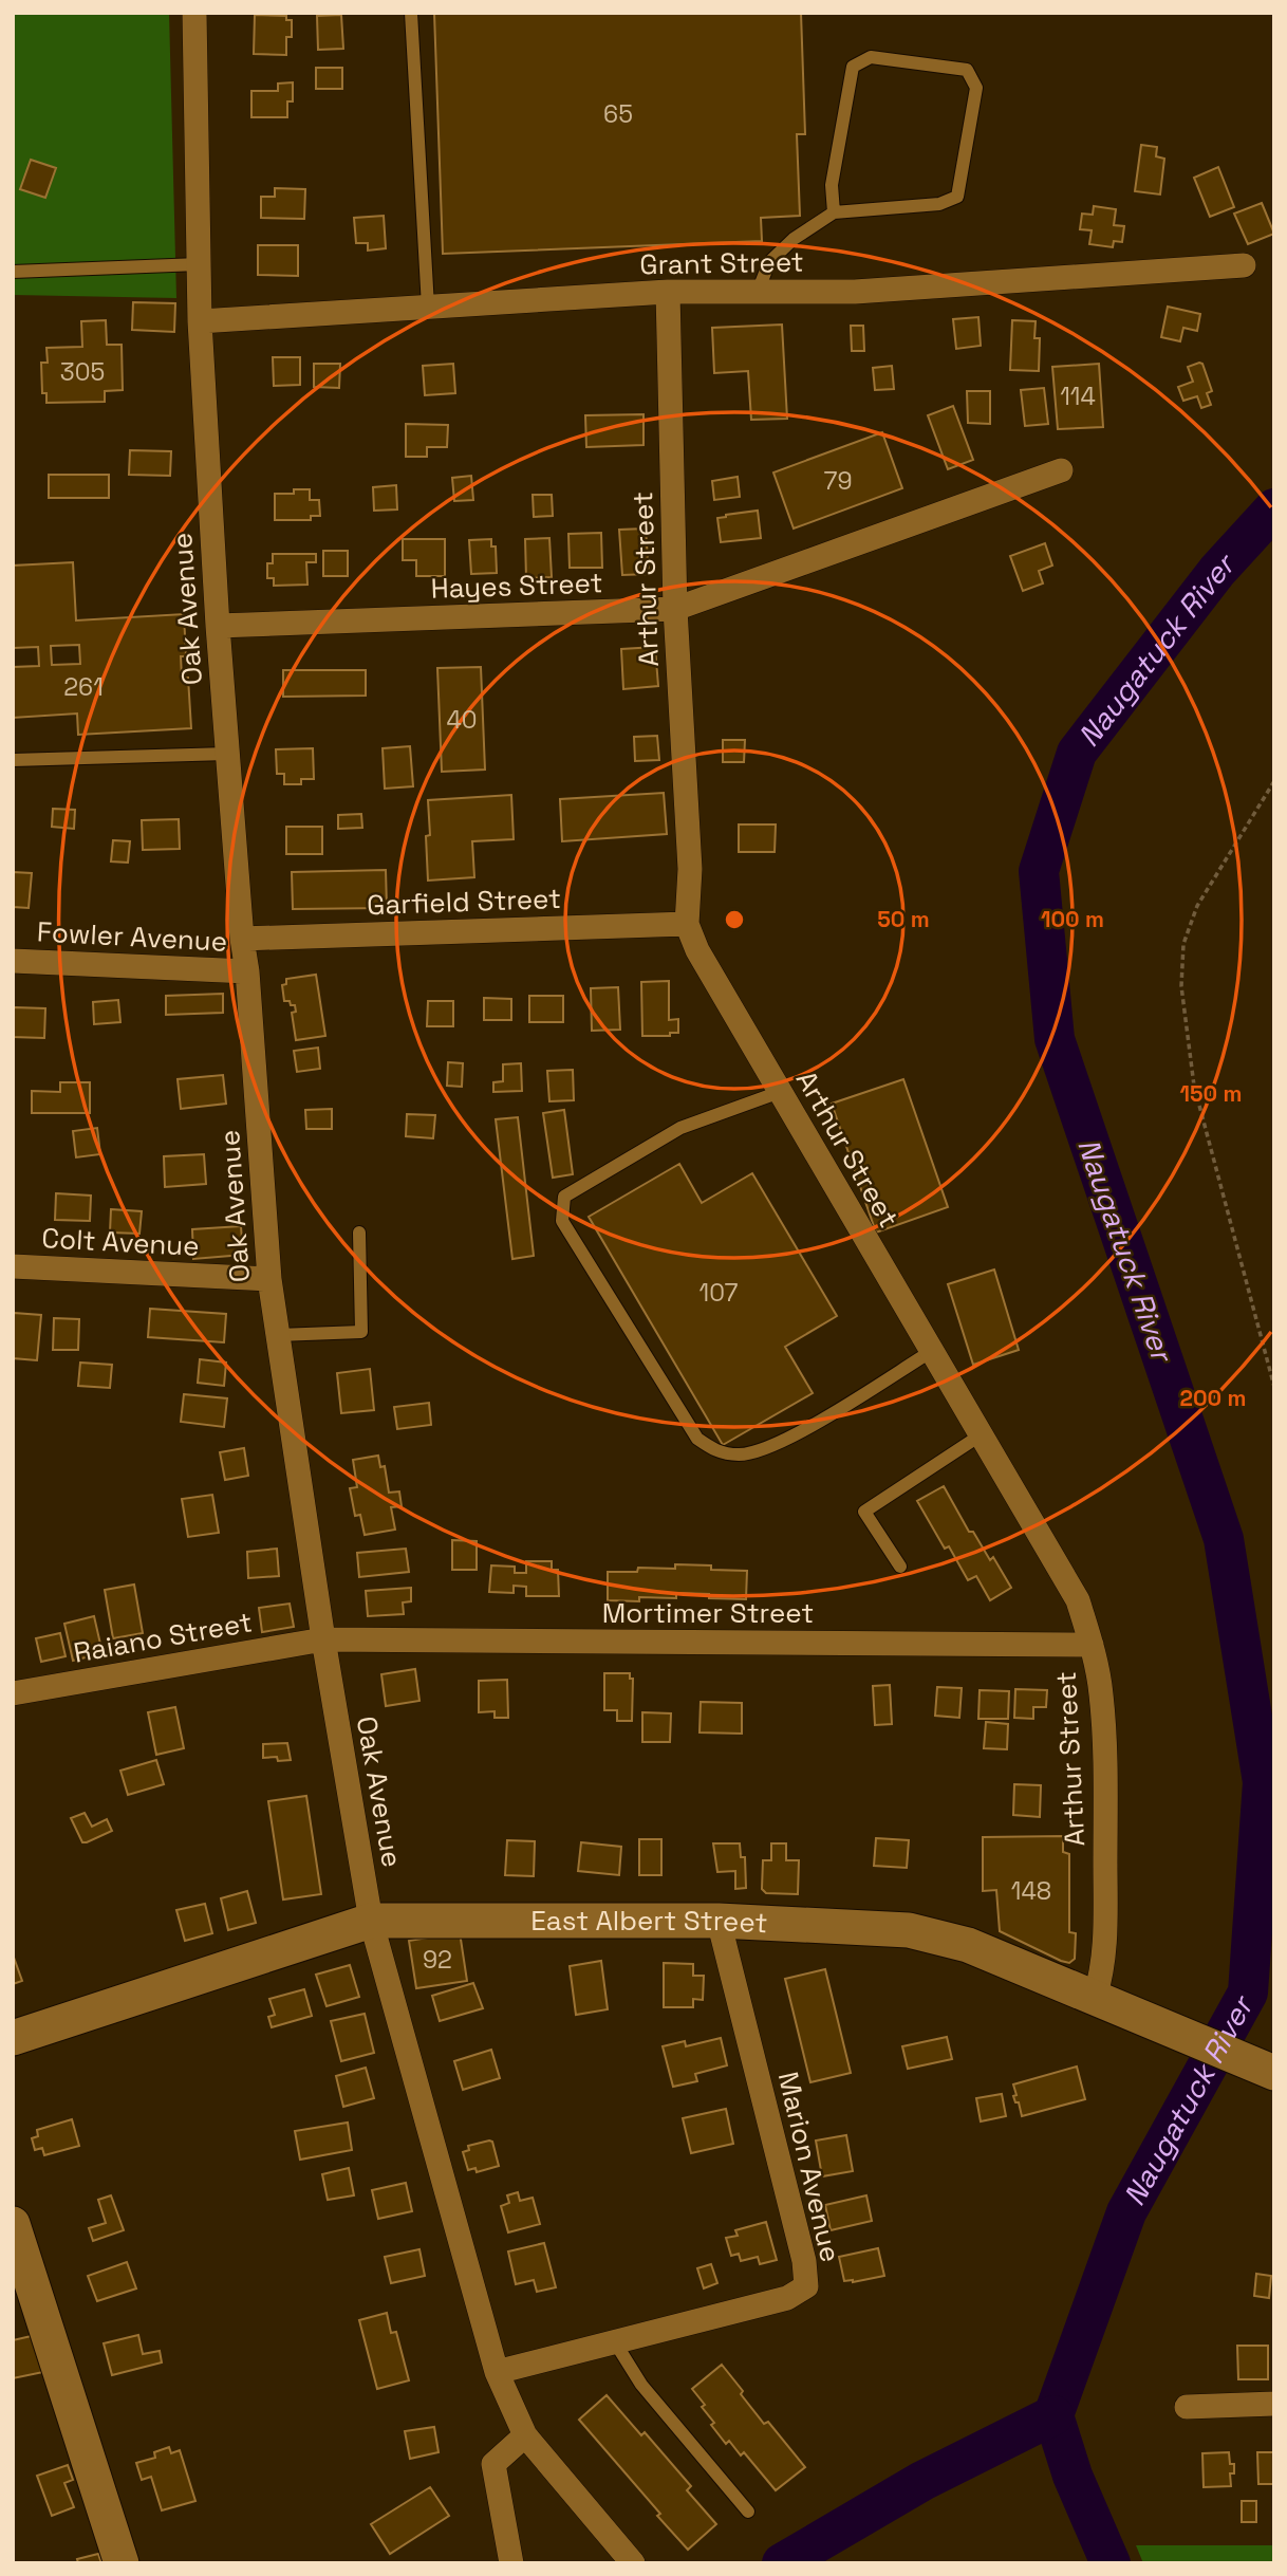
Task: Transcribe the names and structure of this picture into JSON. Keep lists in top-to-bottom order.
{
  "streets": {
    "main road": ["East Albert Street"],
    "street": [
      "Grant Street",
      "Arthur Street",
      "Hayes Street",
      "Oak Avenue",
      "Garfield Street",
      "Fowler Avenue",
      "Colt Avenue",
      "Mortimer Street",
      "Raiano Street",
      "Marion Avenue"
    ]
  },
  "crossings": [
    ["Grant Street", "Arthur Street"],
    ["Grant Street", "Oak Avenue"],
    ["Arthur Street", "Hayes Street"],
    ["Arthur Street", "Garfield Street"],
    ["Arthur Street", "Mortimer Street"],
    ["Arthur Street", "East Albert Street"],
    ["Hayes Street", "Oak Avenue"],
    ["Oak Avenue", "Garfield Street"],
    ["Oak Avenue", "Fowler Avenue"],
    ["Oak Avenue", "Colt Avenue"],
    ["Oak Avenue", "Mortimer Street"],
    ["Oak Avenue", "Raiano Street"],
    ["Oak Avenue", "East Albert Street"],
    ["Oak Avenue", "Marion Avenue"],
    ["Mortimer Street", "Raiano Street"],
    ["East Albert Street", "Marion Avenue"]
  ],
  "water": ["Naugatuck River"],
  "house_numbers": [
    "65",
    "305",
    "114",
    "79",
    "261",
    "40",
    "107",
    "148",
    "92"
  ],
  "rings": [
    "50 m",
    "100 m",
    "150 m",
    "200 m"
  ]
}
